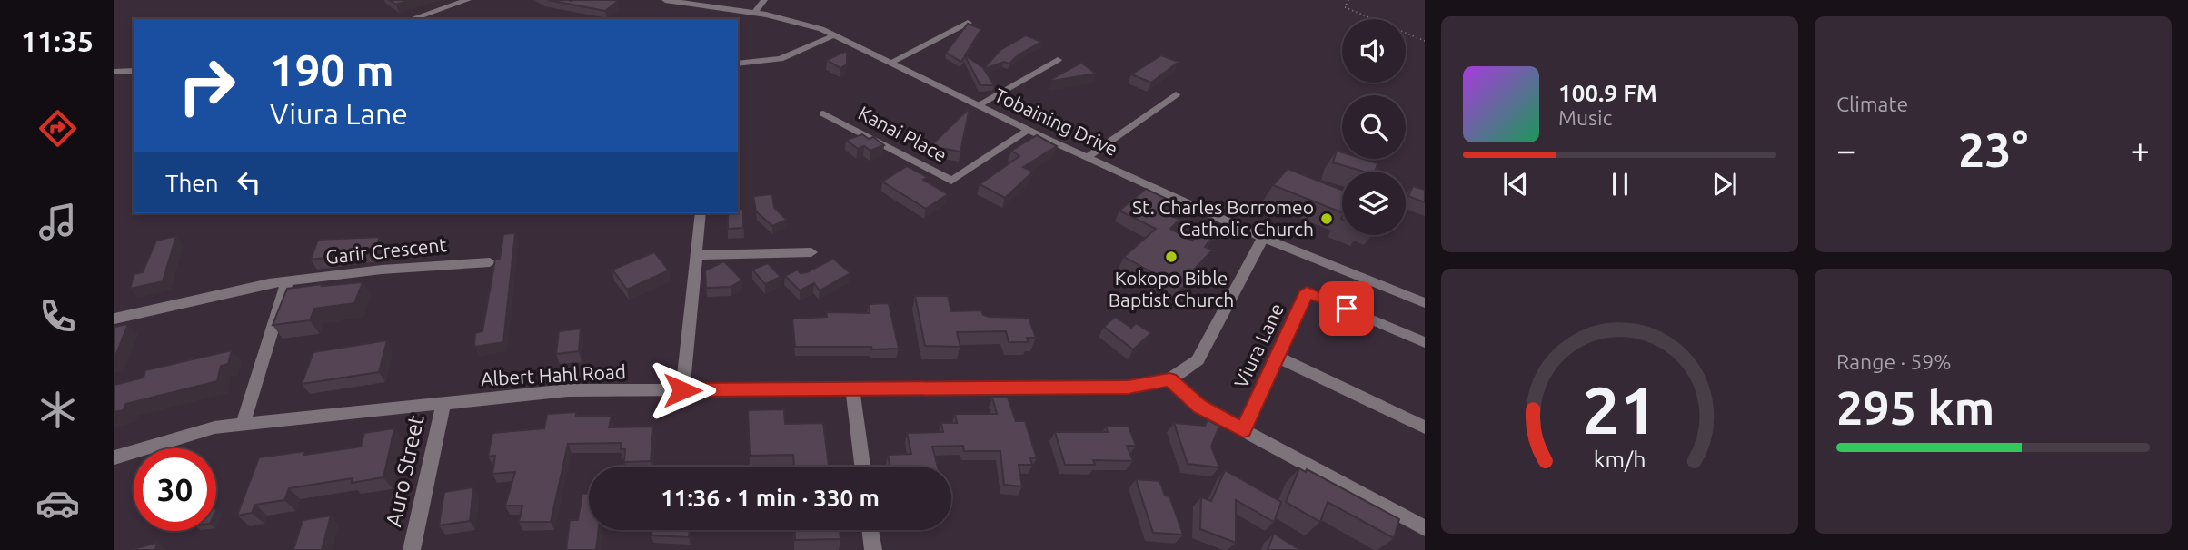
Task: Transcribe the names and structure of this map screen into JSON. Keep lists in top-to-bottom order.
{
  "streets": {
    "street": [
      "Tobaining Drive",
      "Kanai Place",
      "Garir Crescent",
      "Viura Lane",
      "Albert Hahl Road",
      "Auro Street"
    ]
  },
  "crossings": [
    ["Tobaining Drive", "Kanai Place"],
    ["Tobaining Drive", "Albert Hahl Road"],
    ["Albert Hahl Road", "Auro Street"]
  ],
  "places": ["St. Charles Borromeo Catholic Church", "Kokopo Bible Baptist Church"],
  "page": {
    "tabs": "11:35",
    "tile": [
      "Climate",
      ["Range · 59%", "295 km"]
    ],
    "turn": ["190 m", "Viura Lane"],
    "song": ["100.9 FM", "Music"],
    "heat": ["−", "23°", "+"],
    "then": "Then",
    "limit": "30",
    "trip": "11:36 · 1 min · 330 m",
    "gauge": ["21", "km/h"]
  }
}
